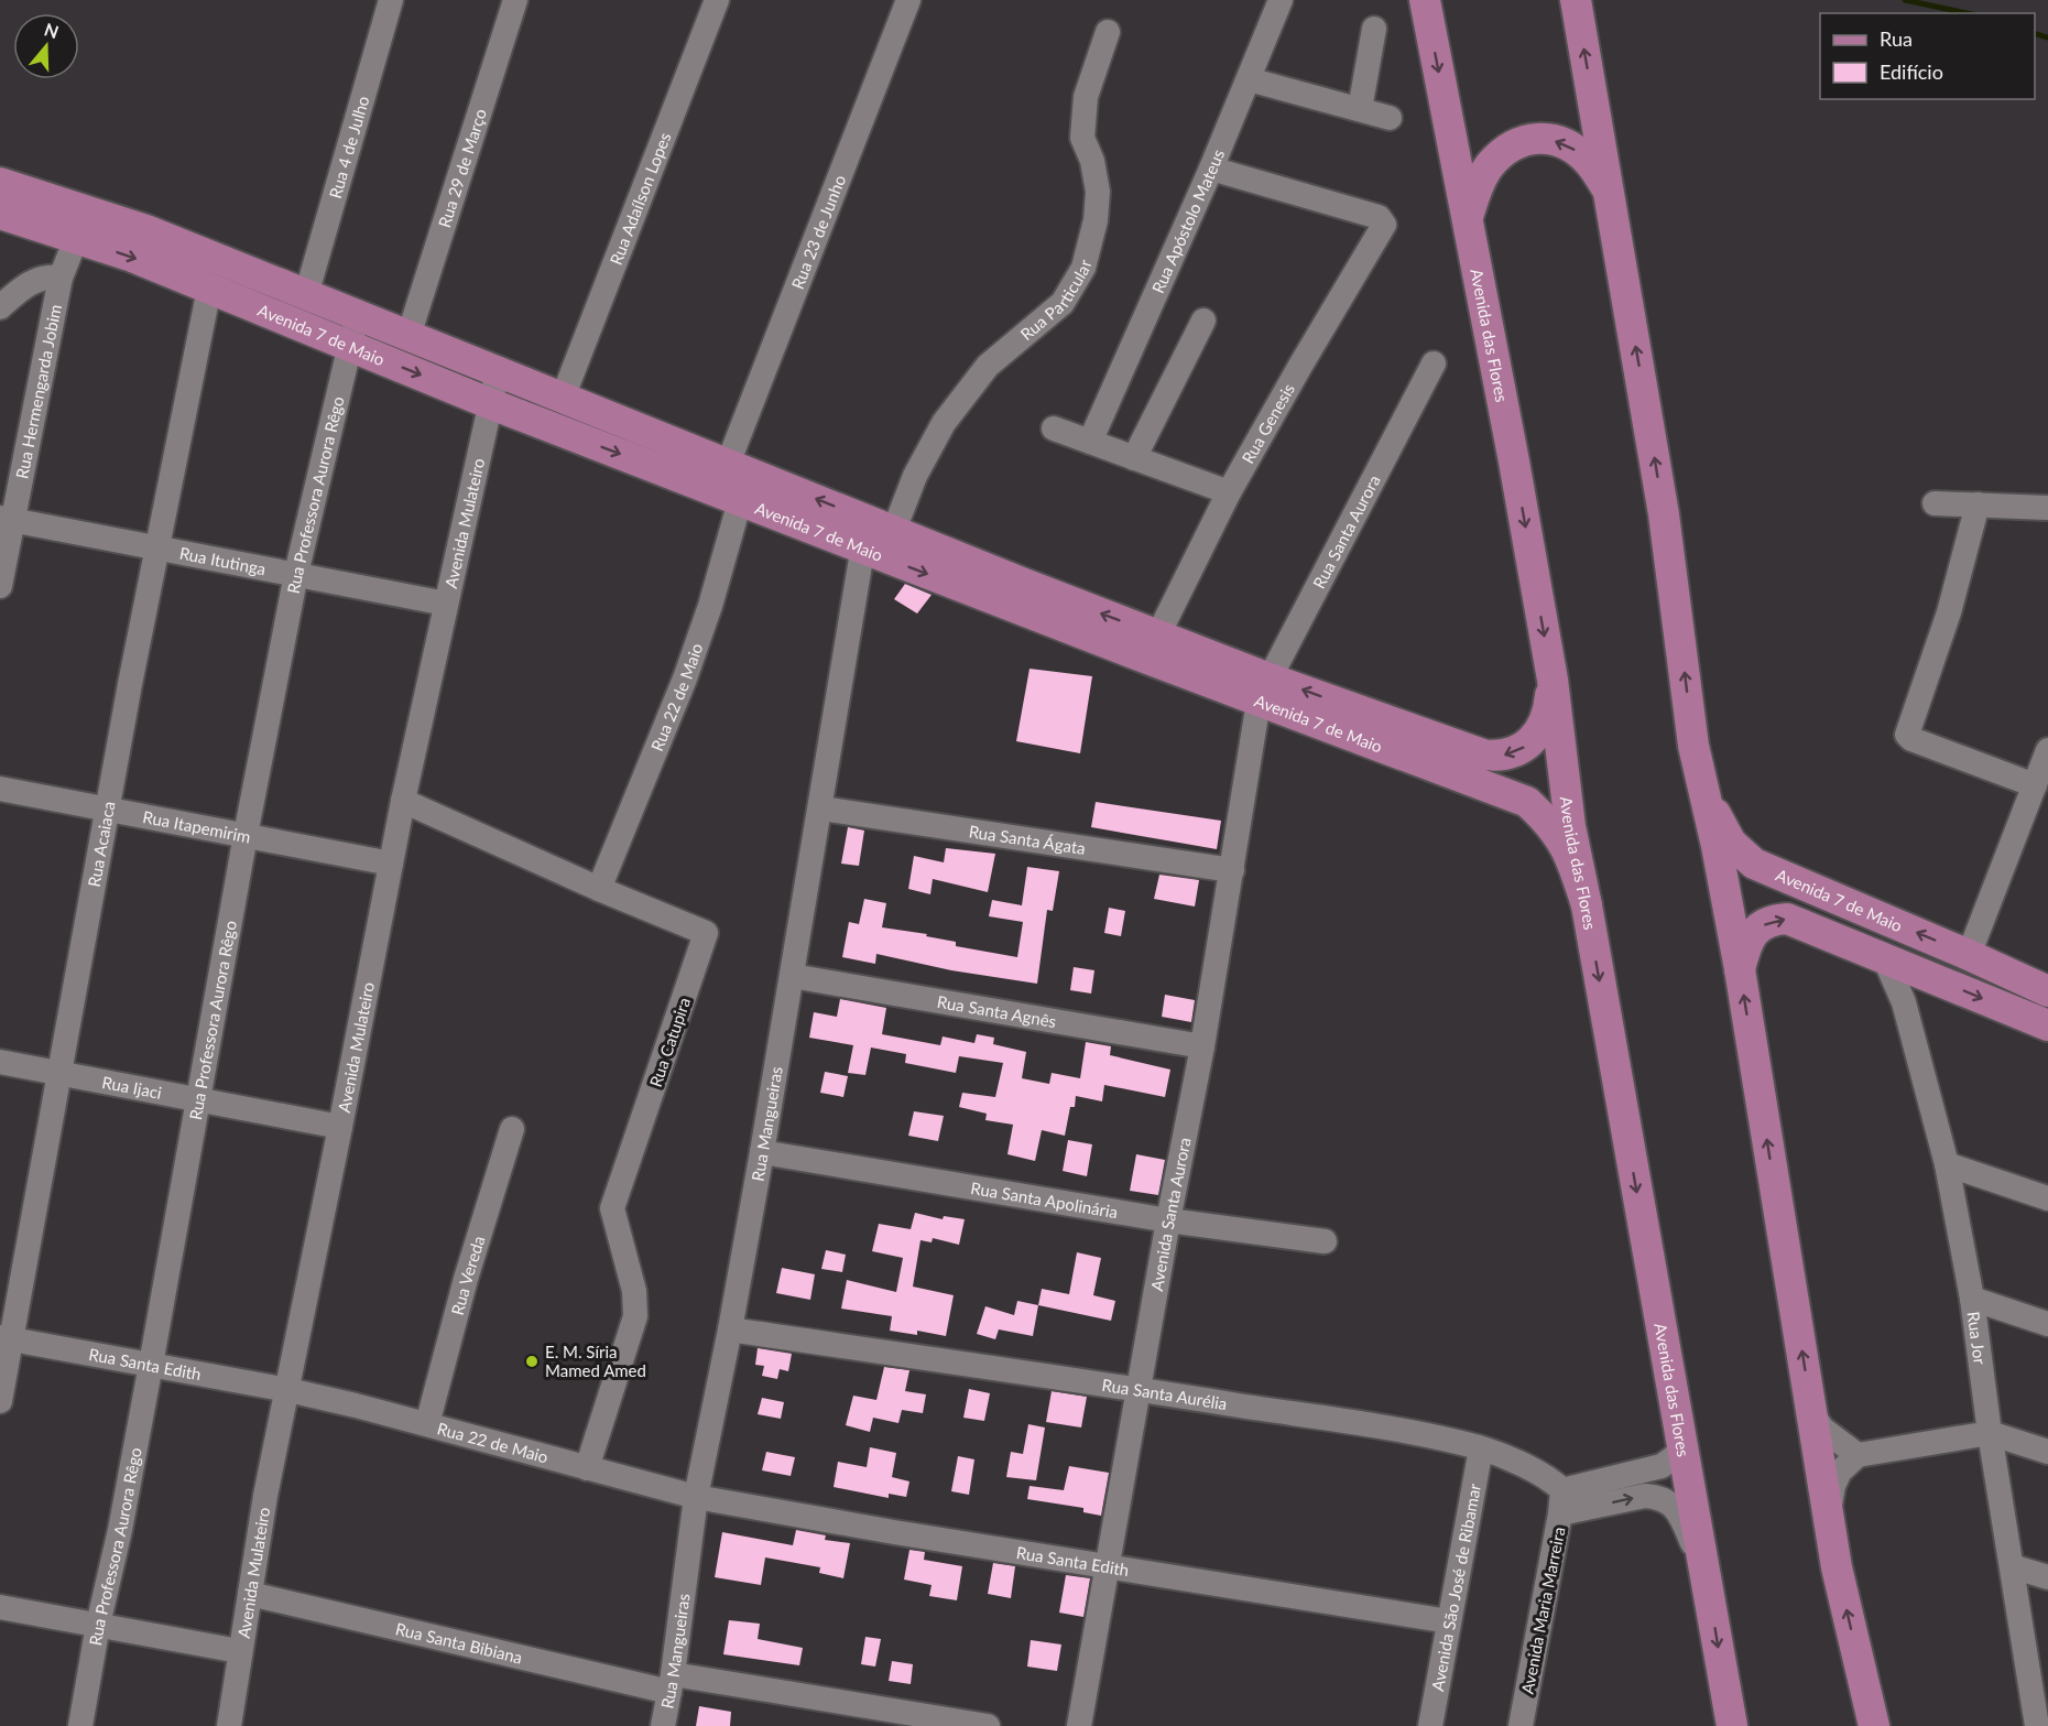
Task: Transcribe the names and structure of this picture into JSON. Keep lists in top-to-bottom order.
{
  "streets": {
    "main road": ["Avenida 7 de Maio", "Avenida das Flores"],
    "street": [
      "Rua 4 de Julho",
      "Rua 29 de Março",
      "Rua Adaílson Lopes",
      "Rua Apóstolo Mateus",
      "Rua 23 de Junho",
      "Rua Particular",
      "Rua Hermengarda Jobim",
      "Rua Genesis",
      "Rua Professora Aurora Rêgo",
      "Avenida Mulateiro",
      "Rua Santa Aurora",
      "Rua Itutinga",
      "Rua 22 de Maio",
      "Rua Itapemirim",
      "Rua Santa Ágata",
      "Rua Acaiaca",
      "Rua Santa Agnês",
      "Rua Catupira",
      "Rua Ijaci",
      "Rua Mangueiras",
      "Rua Santa Apolinária",
      "Avenida Santa Aurora",
      "Rua Vereda",
      "Rua Jor",
      "Rua Santa Edith",
      "Rua Santa Aurélia",
      "Avenida São José de Ribamar",
      "Avenida Maria Marreira",
      "Rua Santa Bibiana"
    ]
  },
  "crossings": [
    ["Rua 4 de Julho", "Avenida 7 de Maio"],
    ["Rua 29 de Março", "Avenida 7 de Maio"],
    ["Rua Adaílson Lopes", "Avenida 7 de Maio"],
    ["Rua Apóstolo Mateus", "Rua Genesis"],
    ["Rua 23 de Junho", "Avenida 7 de Maio"],
    ["Rua Particular", "Avenida 7 de Maio"],
    ["Rua Particular", "Rua Mangueiras"],
    ["Avenida 7 de Maio", "Avenida das Flores"],
    ["Avenida 7 de Maio", "Rua Hermengarda Jobim"],
    ["Avenida 7 de Maio", "Rua Genesis"],
    ["Avenida 7 de Maio", "Rua Professora Aurora Rêgo"],
    ["Avenida 7 de Maio", "Avenida Mulateiro"],
    ["Avenida 7 de Maio", "Rua Santa Aurora"],
    ["Avenida 7 de Maio", "Rua 22 de Maio"],
    ["Avenida 7 de Maio", "Rua Acaiaca"],
    ["Avenida 7 de Maio", "Rua Mangueiras"],
    ["Avenida 7 de Maio", "Avenida Santa Aurora"],
    ["Avenida das Flores", "Avenida Maria Marreira"],
    ["Rua Hermengarda Jobim", "Rua Itutinga"],
    ["Rua Professora Aurora Rêgo", "Rua Itutinga"],
    ["Rua Professora Aurora Rêgo", "Rua Itapemirim"],
    ["Rua Professora Aurora Rêgo", "Rua Ijaci"],
    ["Rua Professora Aurora Rêgo", "Rua Santa Edith"],
    ["Avenida Mulateiro", "Rua Itutinga"],
    ["Avenida Mulateiro", "Rua 22 de Maio"],
    ["Avenida Mulateiro", "Rua Itapemirim"],
    ["Avenida Mulateiro", "Rua Catupira"],
    ["Avenida Mulateiro", "Rua Ijaci"],
    ["Avenida Mulateiro", "Rua Santa Edith"],
    ["Avenida Mulateiro", "Rua Santa Bibiana"],
    ["Rua Santa Aurora", "Avenida Santa Aurora"],
    ["Rua Itutinga", "Rua Acaiaca"],
    ["Rua 22 de Maio", "Rua Catupira"],
    ["Rua 22 de Maio", "Rua Mangueiras"],
    ["Rua 22 de Maio", "Rua Vereda"],
    ["Rua 22 de Maio", "Rua Santa Edith"],
    ["Rua Itapemirim", "Rua Acaiaca"],
    ["Rua Santa Ágata", "Rua Mangueiras"],
    ["Rua Santa Ágata", "Avenida Santa Aurora"],
    ["Rua Acaiaca", "Rua Ijaci"],
    ["Rua Acaiaca", "Rua Santa Edith"],
    ["Rua Santa Agnês", "Rua Mangueiras"],
    ["Rua Santa Agnês", "Avenida Santa Aurora"],
    ["Rua Mangueiras", "Rua Santa Apolinária"],
    ["Rua Mangueiras", "Rua Santa Edith"],
    ["Rua Mangueiras", "Rua Santa Aurélia"],
    ["Rua Mangueiras", "Rua Santa Bibiana"],
    ["Rua Santa Apolinária", "Avenida Santa Aurora"],
    ["Avenida Santa Aurora", "Rua Santa Edith"],
    ["Avenida Santa Aurora", "Rua Santa Aurélia"],
    ["Rua Santa Edith", "Avenida São José de Ribamar"],
    ["Rua Santa Aurélia", "Avenida São José de Ribamar"],
    ["Rua Santa Aurélia", "Avenida Maria Marreira"]
  ],
  "one_way": ["Avenida Maria Marreira"],
  "places": ["E. M. Síria Mamed Amed"],
  "legend": ["Rua", "Edifício"],
  "north": "top"
}
